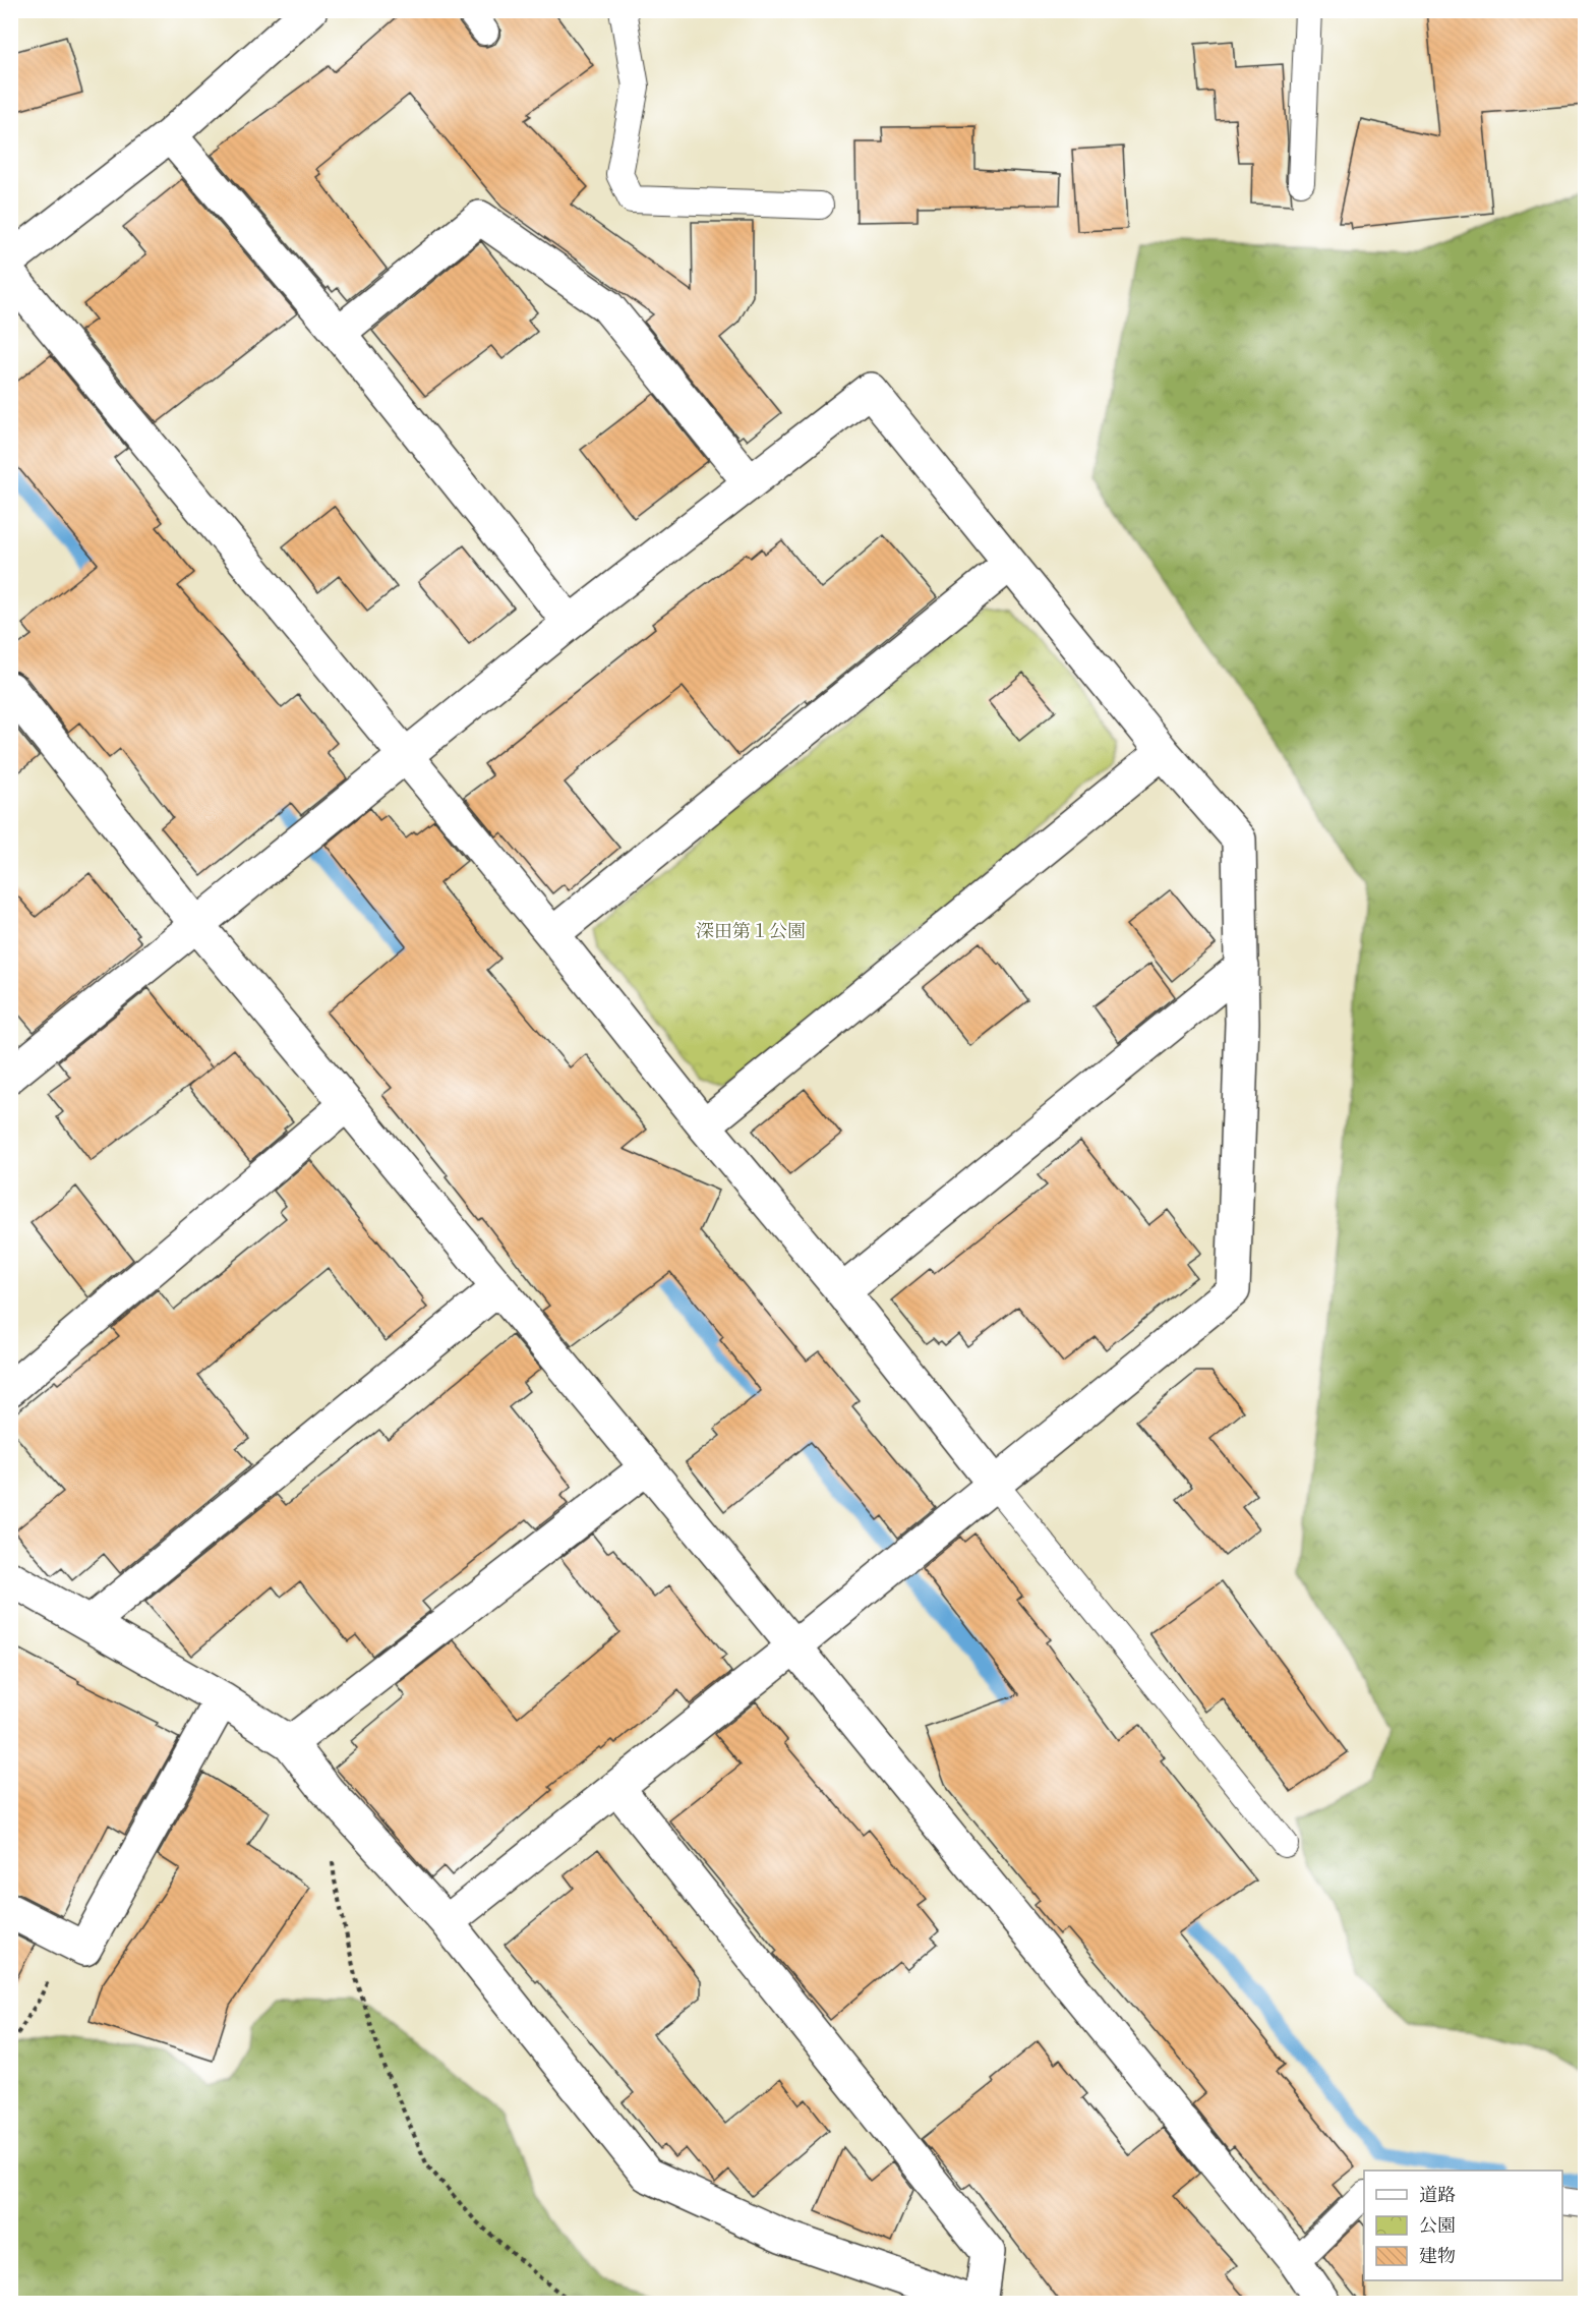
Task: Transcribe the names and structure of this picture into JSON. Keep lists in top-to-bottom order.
{
  "parks": ["深田第１公園"],
  "legend": ["道路", "公園", "建物"]
}
